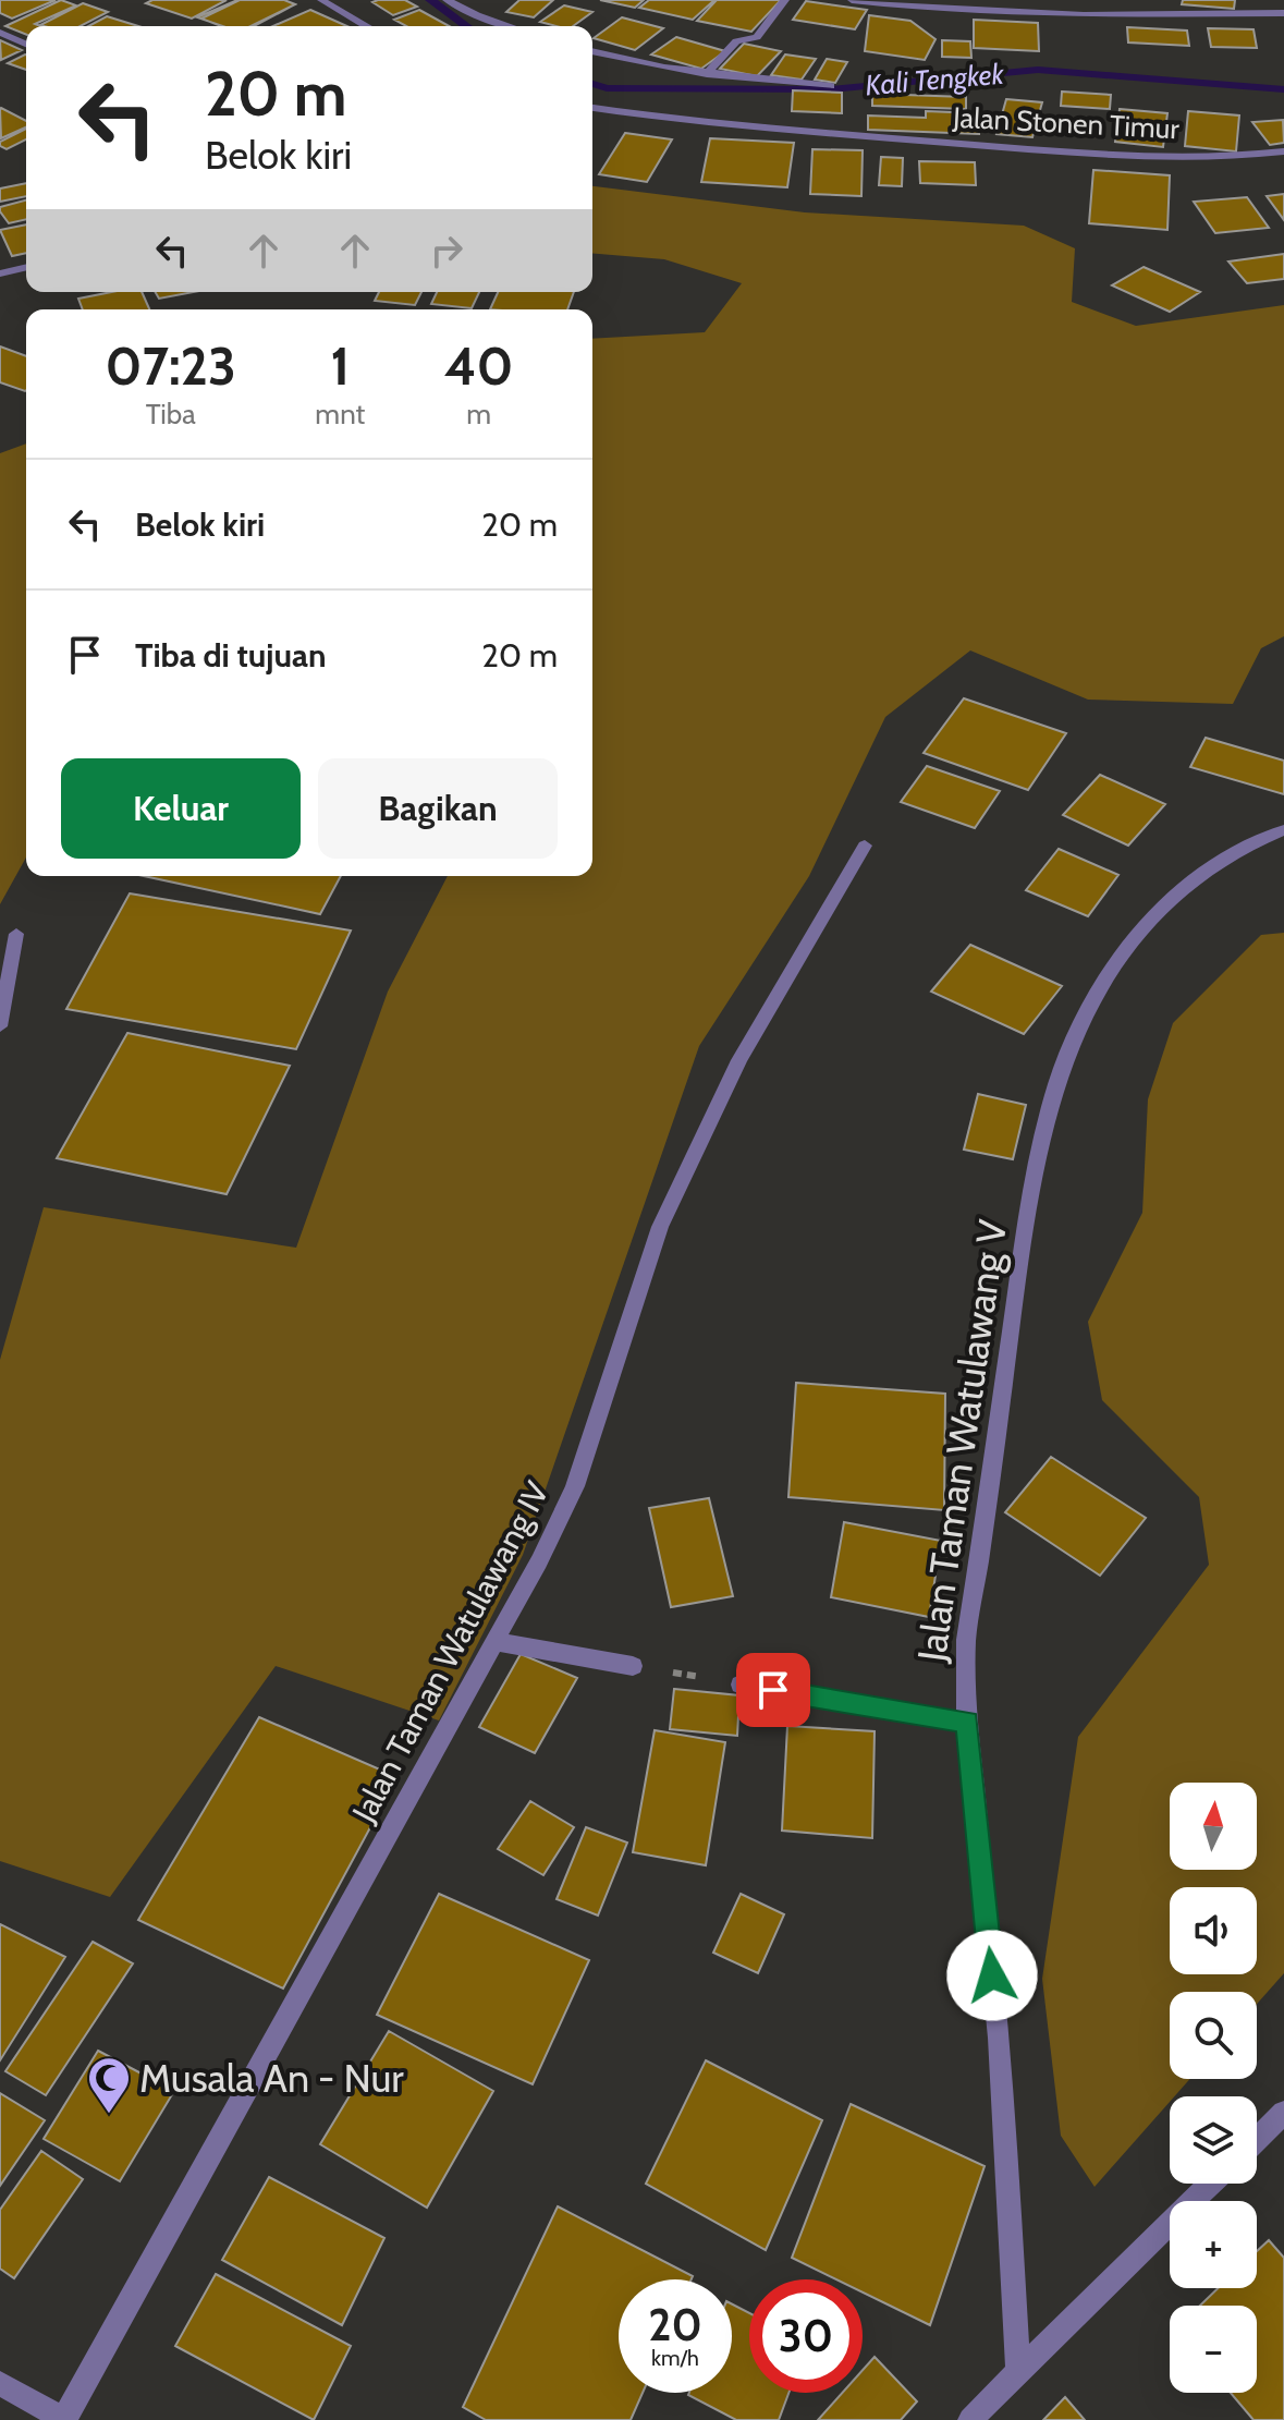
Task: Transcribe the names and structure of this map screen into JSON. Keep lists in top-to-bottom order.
{
  "streets": {
    "street": ["Jalan Stonen Timur", "Jalan Taman Watulawang V", "Jalan Taman Watulawang IV"]
  },
  "water": ["Kali Tengkek"],
  "places": {
    "mosque": ["Musala An - Nur"]
  },
  "north": "top",
  "page": {
    "turn": ["20 m", "Belok kiri"],
    "eta": [
      "07:23",
      "Tiba",
      "1",
      "mnt",
      "40",
      "m"
    ],
    "list": [
      {
        "name": "Belok kiri",
        "value": "20 m"
      },
      {
        "name": "Tiba di tujuan",
        "value": "20 m"
      }
    ],
    "buttons": ["Keluar", "Bagikan"],
    "map_buttons": ["+", "−"],
    "speed": "20 km/h",
    "limit": "30"
  }
}
